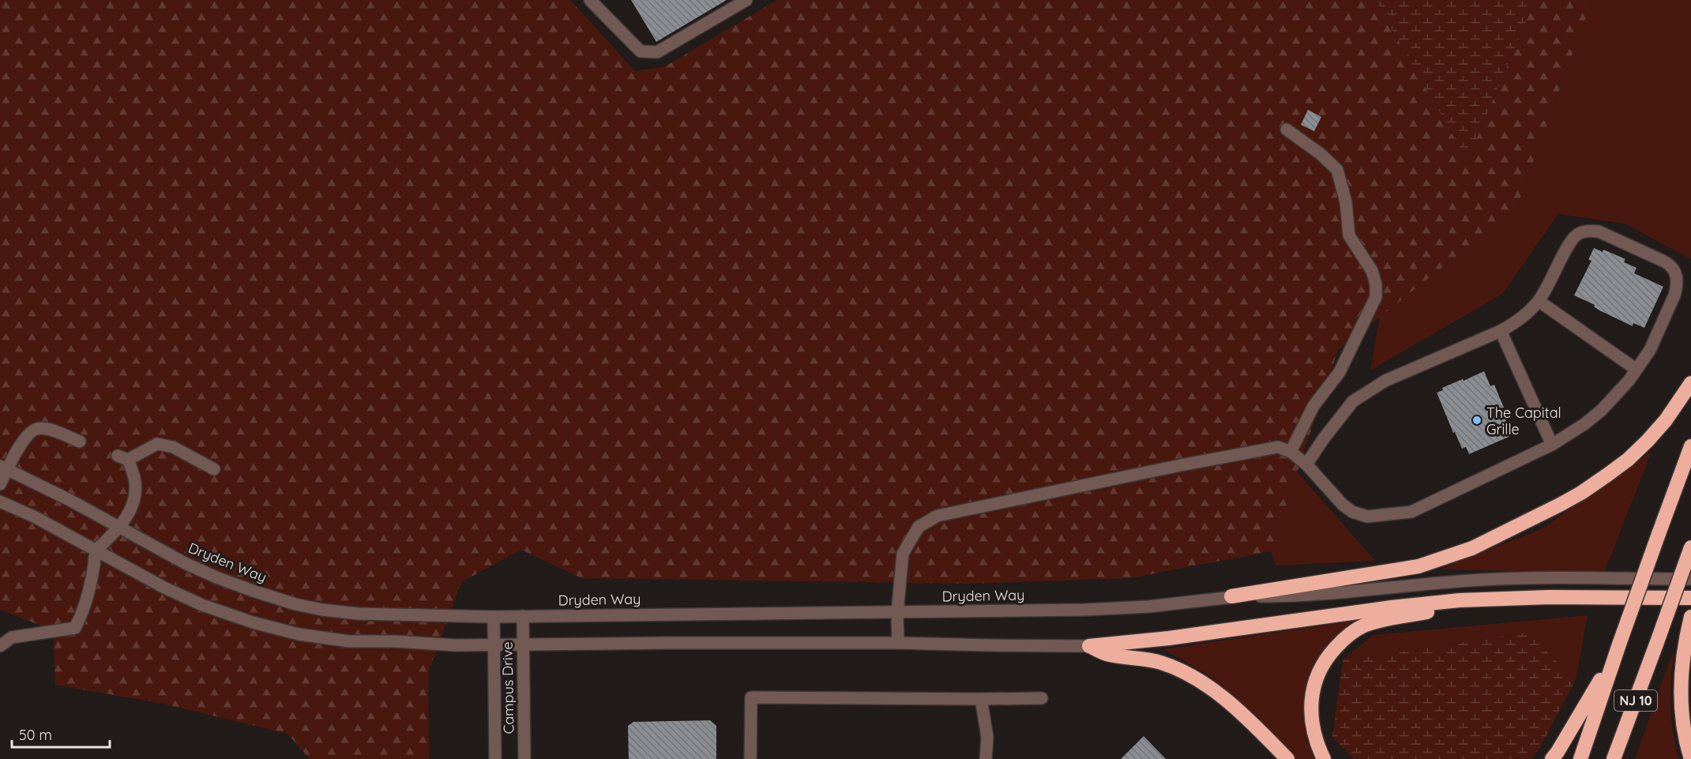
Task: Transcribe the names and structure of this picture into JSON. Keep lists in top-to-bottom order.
{
  "streets": {
    "highway": ["NJ 10"],
    "street": ["Dryden Way", "Campus Drive"]
  },
  "crossings": [
    ["Dryden Way", "Campus Drive"]
  ],
  "places": ["The Capital Grille"],
  "scale_bar": "50 m"
}
